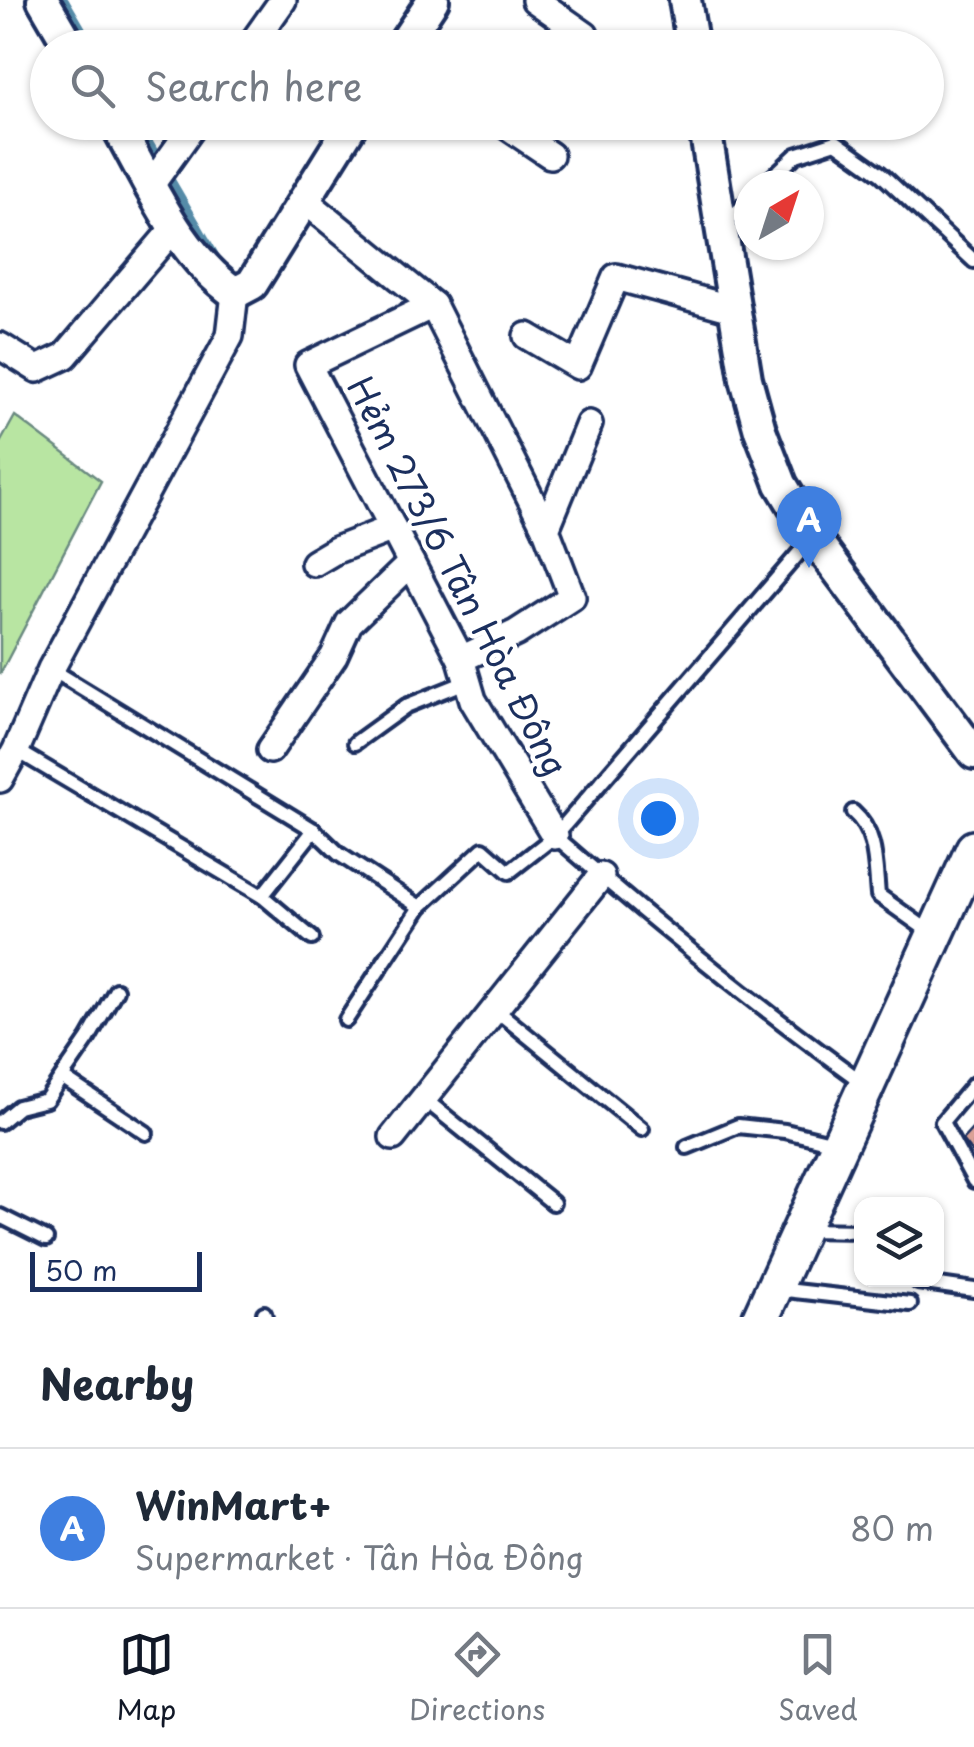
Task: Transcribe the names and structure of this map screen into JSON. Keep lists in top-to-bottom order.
{
  "streets": {
    "street": ["Hẻm 273/6 Tân Hòa Đông"]
  },
  "scale_bar": "50 m",
  "north": "top right",
  "page": {
    "search": "Search here",
    "pins": "A",
    "scale": "50 m",
    "heading": "Nearby",
    "list": [
      {
        "mark": "A",
        "name": "WinMart+",
        "note": "Supermarket · Tân Hòa Đông",
        "value": "80 m"
      }
    ],
    "nav": ["Map", "Directions", "Saved"]
  }
}
